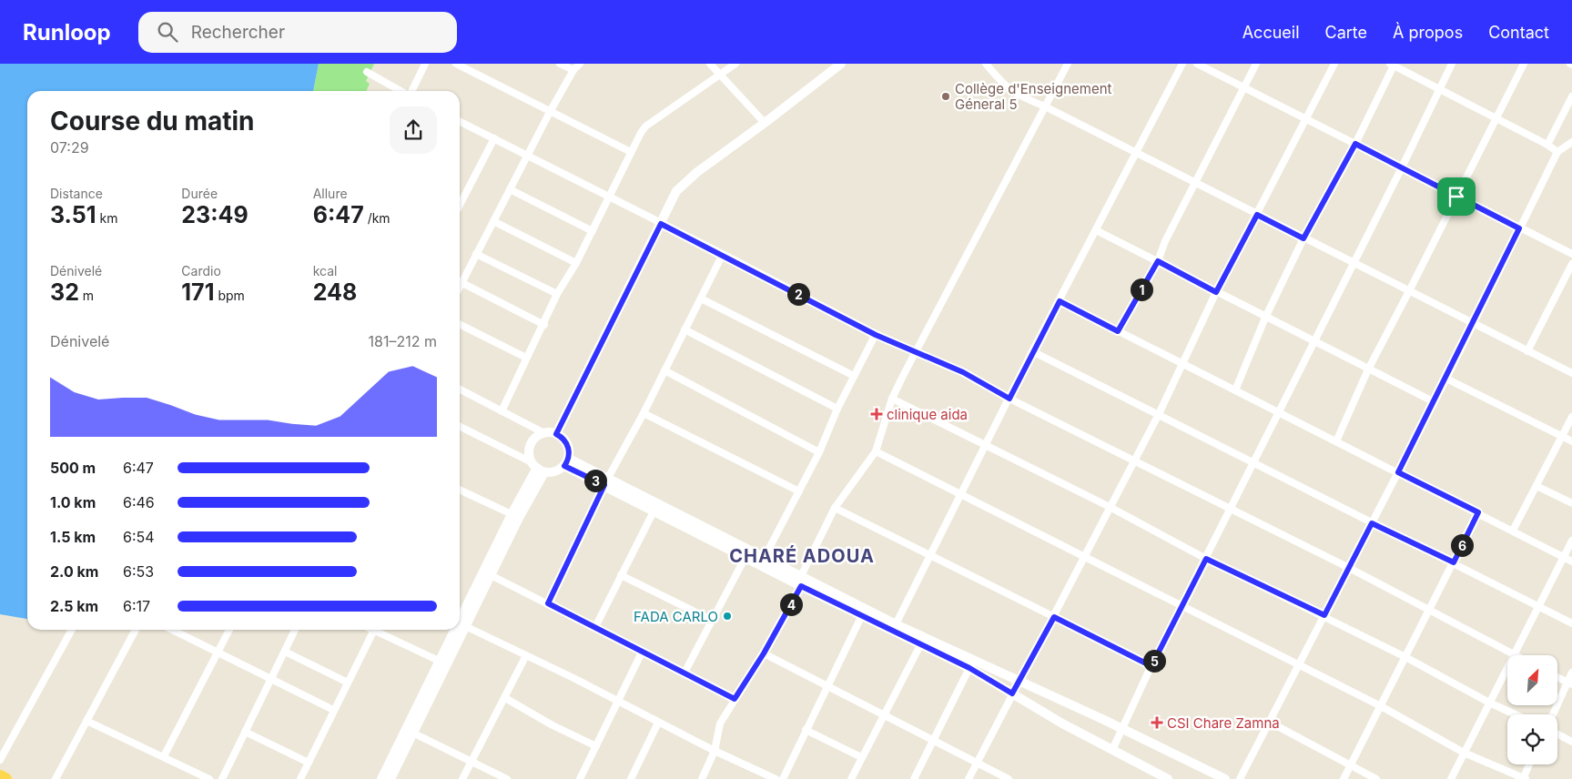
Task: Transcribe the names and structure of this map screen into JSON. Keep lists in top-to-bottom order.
{
  "districts": ["CHARÉ ADOUA"],
  "places": {
    "other": ["Collège d'Enseignement Géneral 5", "FADA CARLO"],
    "health": ["clinique aida", "CSI Chare Zamna"]
  },
  "north": "top right",
  "page": {
    "header": "Runloop",
    "search": "Rechercher",
    "nav": [
      "Accueil",
      "Carte",
      "À propos",
      "Contact"
    ],
    "heading": ["Course du matin", "07:29"],
    "stats": [
      ["Distance", "3.51 km"],
      ["Durée", "23:49"],
      ["Allure", "6:47 /km"],
      ["Dénivelé", "32 m"],
      ["Cardio", "171 bpm"],
      ["kcal", "248"]
    ],
    "pins": [
      "1",
      "2",
      "3",
      "6",
      "4",
      "5"
    ],
    "chart": ["Dénivelé", "181–212 m"],
    "list": [
      {
        "name": "500 m",
        "note": "6:47"
      },
      {
        "name": "1.0 km",
        "note": "6:46"
      },
      {
        "name": "1.5 km",
        "note": "6:54"
      },
      {
        "name": "2.0 km",
        "note": "6:53"
      },
      {
        "name": "2.5 km",
        "note": "6:17"
      }
    ]
  }
}
